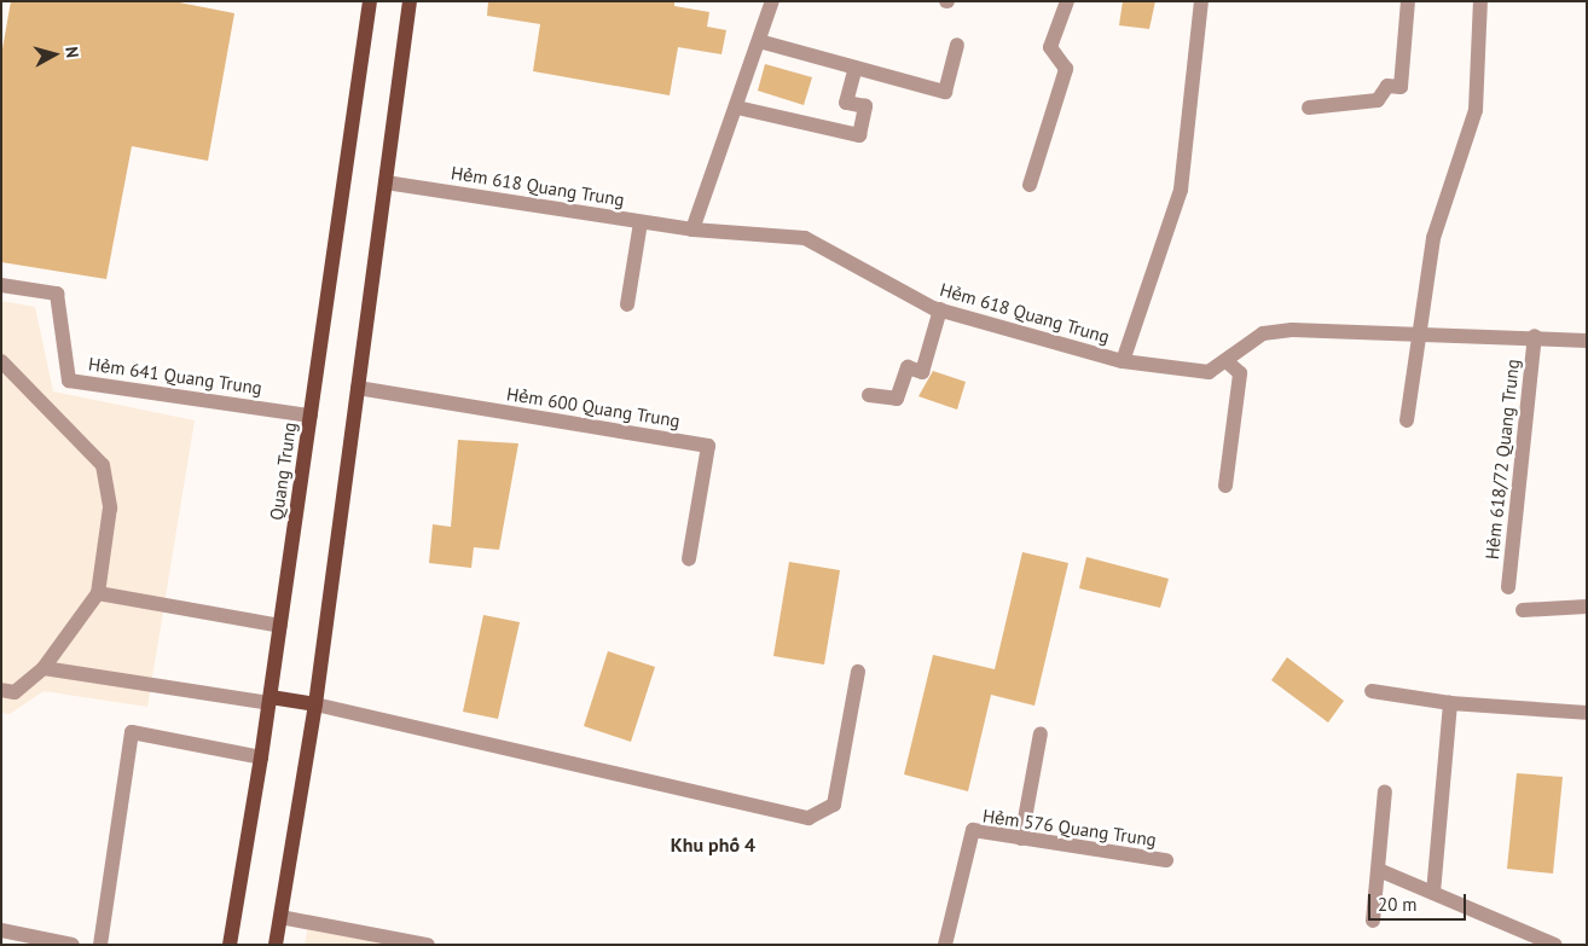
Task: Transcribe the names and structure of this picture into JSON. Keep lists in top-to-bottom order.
{
  "streets": {
    "main road": ["Quang Trung"],
    "street": [
      "Hẻm 618 Quang Trung",
      "Hẻm 641 Quang Trung",
      "Hẻm 600 Quang Trung",
      "Hẻm 618/72 Quang Trung",
      "Hẻm 576 Quang Trung"
    ]
  },
  "crossings": [
    ["Hẻm 618 Quang Trung", "Hẻm 618/72 Quang Trung"],
    ["Hẻm 641 Quang Trung", "Quang Trung"]
  ],
  "districts": ["Khu phố 4"],
  "scale_bar": "20 m",
  "north": "right"
}
